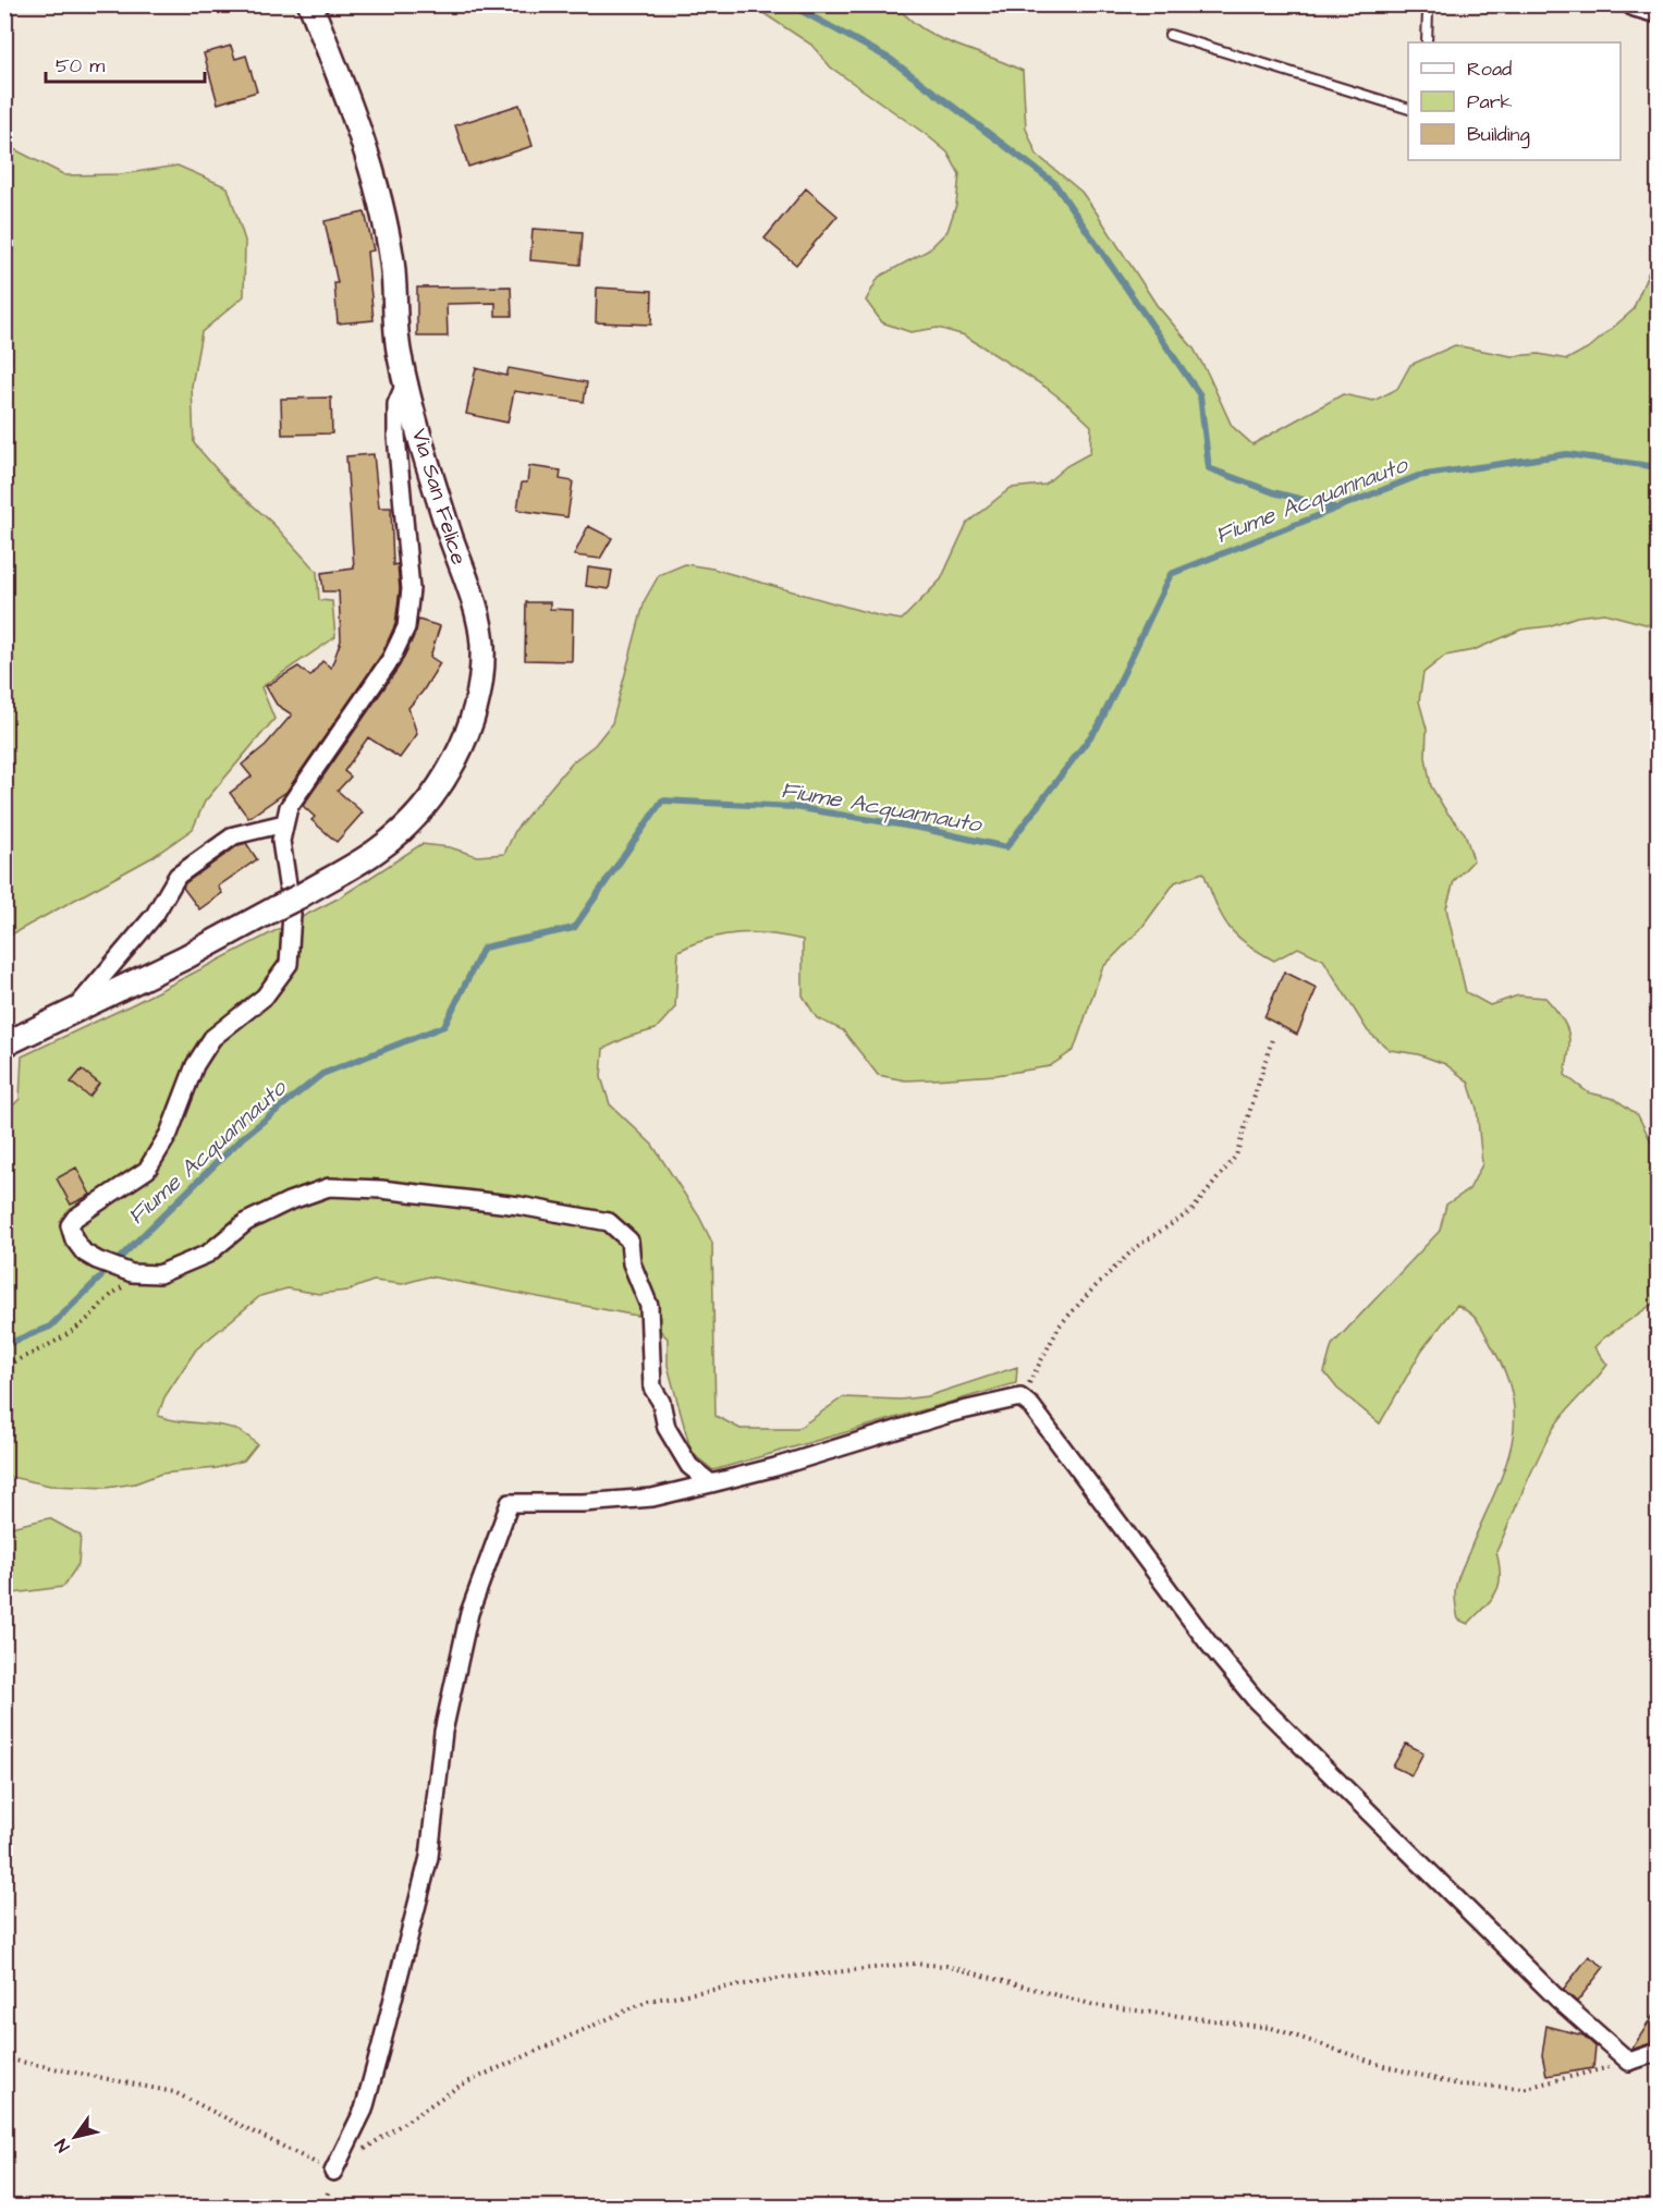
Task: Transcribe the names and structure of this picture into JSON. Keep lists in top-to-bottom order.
{
  "streets": {
    "street": ["Via San Felice"]
  },
  "water": ["Fiume Acquannauto"],
  "legend": ["Road", "Park", "Building"],
  "scale_bar": "50 m",
  "north": "bottom left"
}
